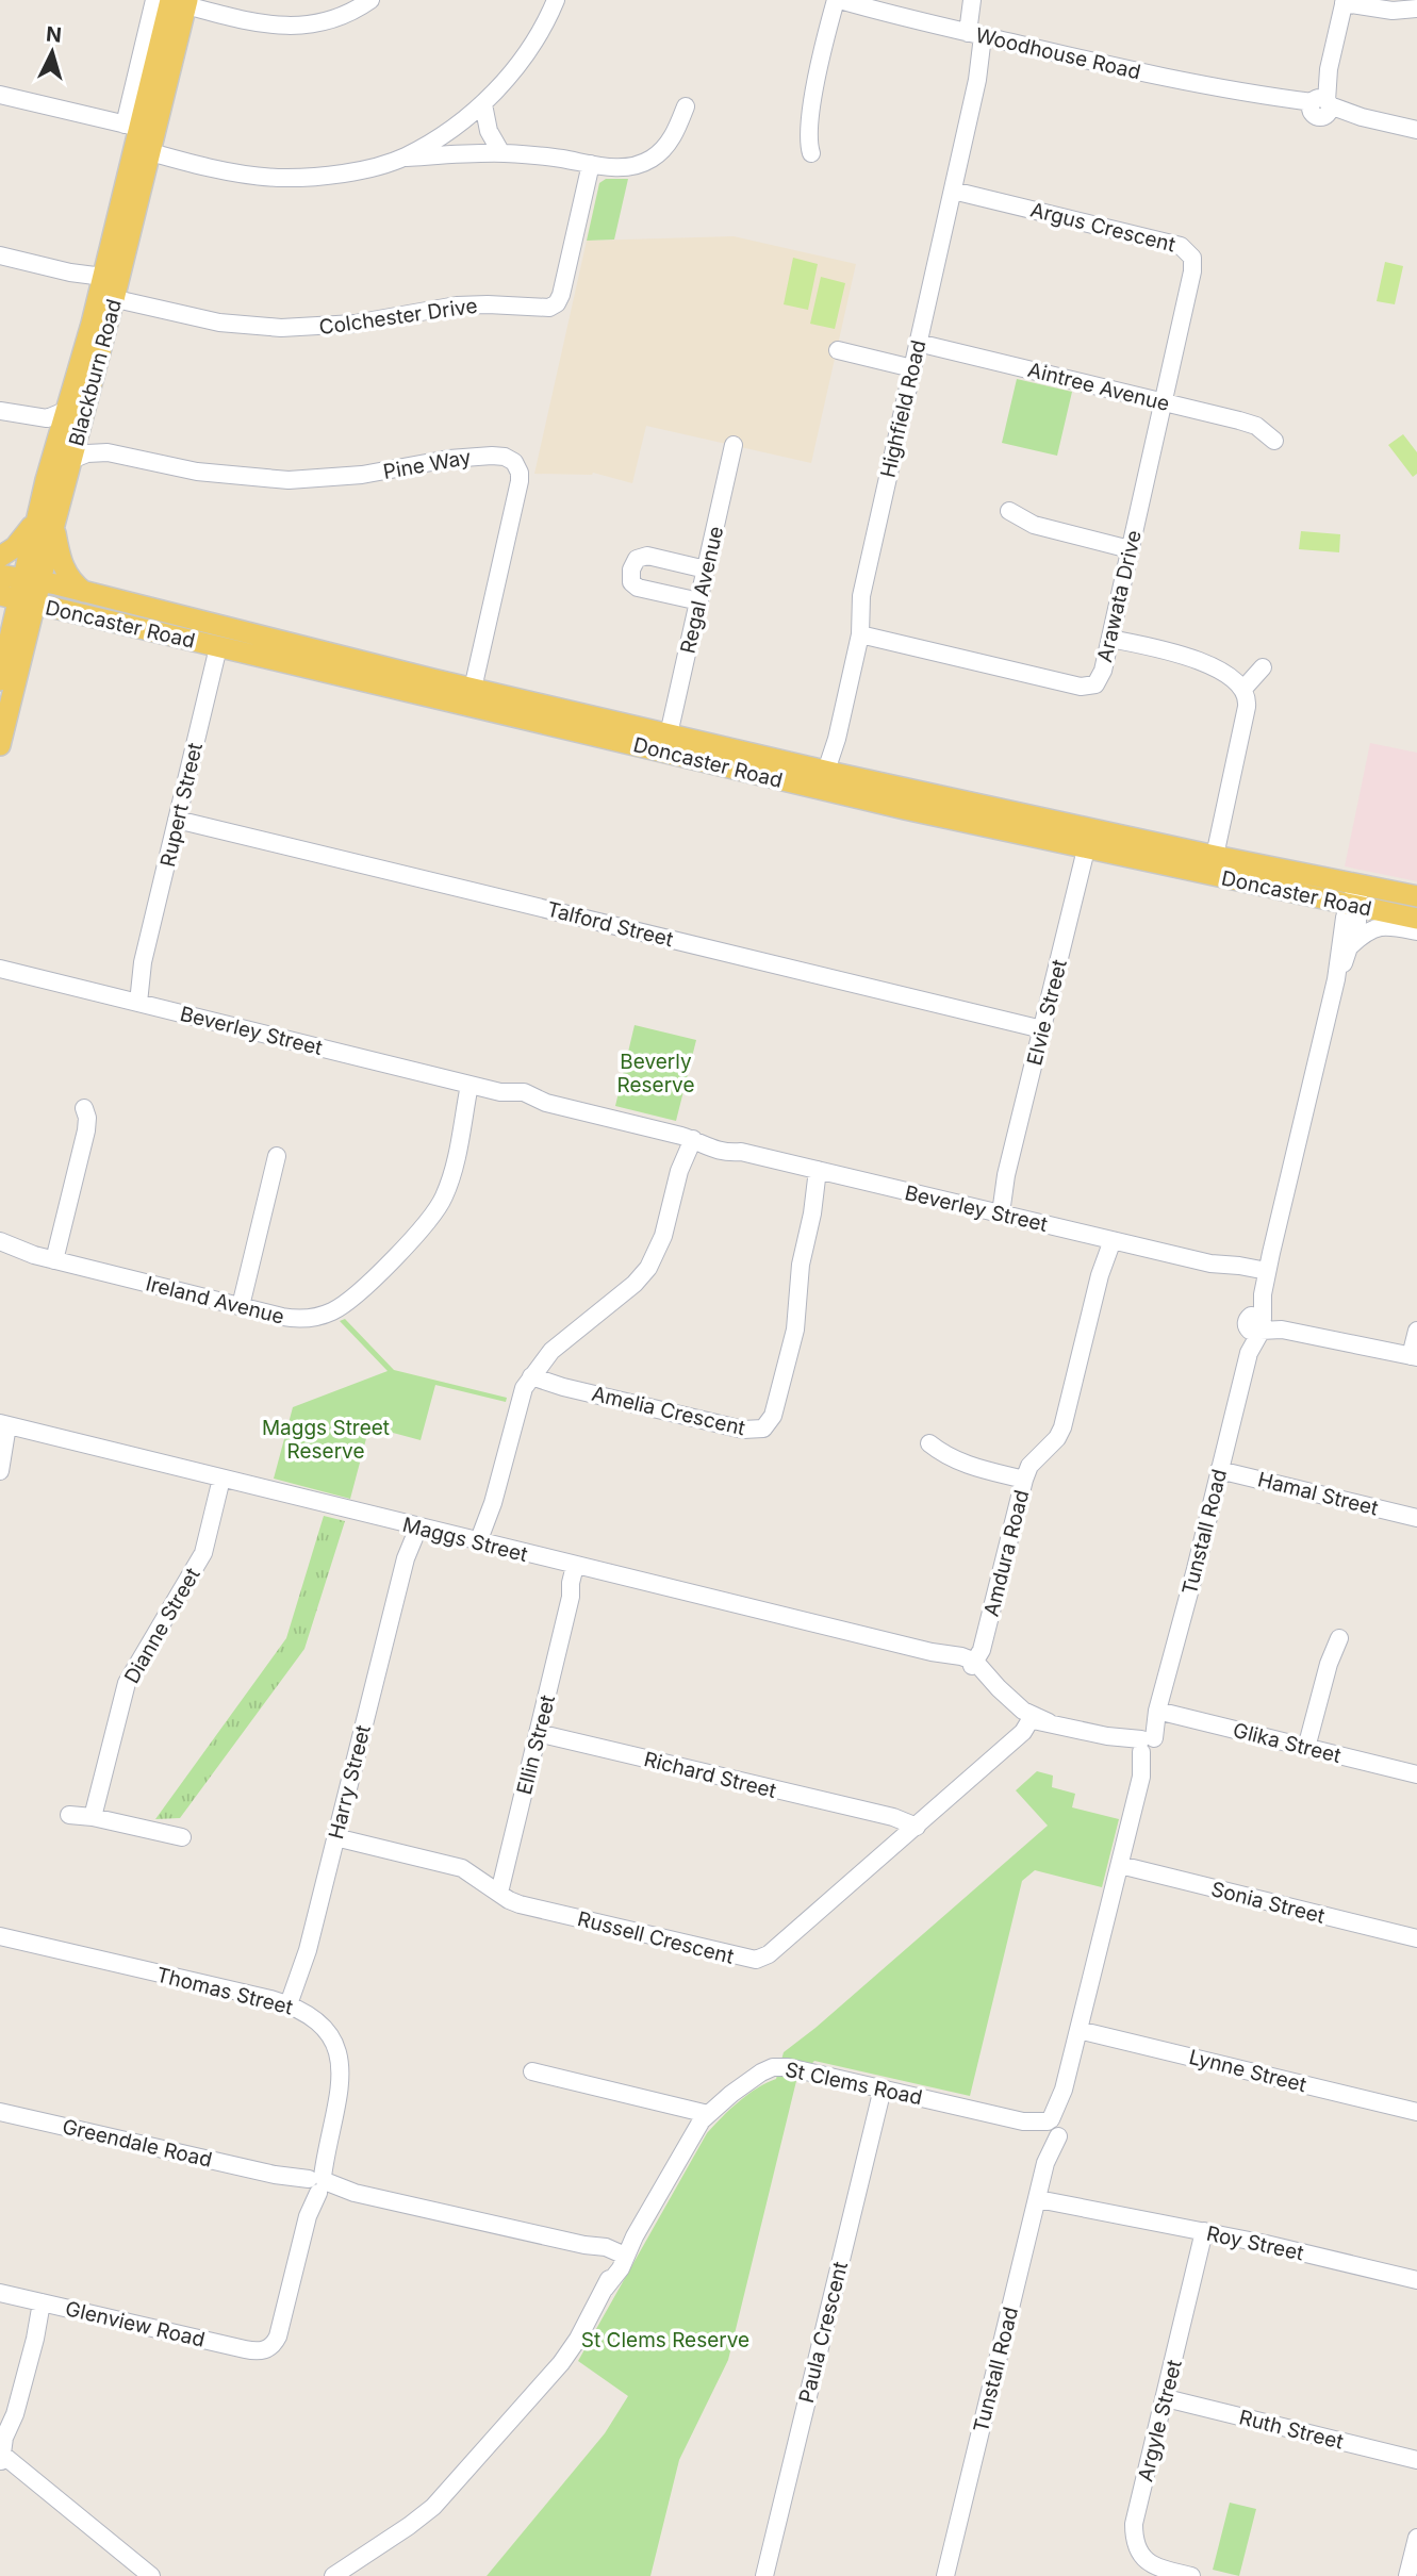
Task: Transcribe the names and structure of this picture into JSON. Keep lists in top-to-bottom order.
{
  "streets": {
    "main road": ["Blackburn Road", "Doncaster Road"],
    "street": [
      "Woodhouse Road",
      "Argus Crescent",
      "Colchester Drive",
      "Aintree Avenue",
      "Highfield Road",
      "Pine Way",
      "Regal Avenue",
      "Arawata Drive",
      "Rupert Street",
      "Talford Street",
      "Elvie Street",
      "Beverley Street",
      "Ireland Avenue",
      "Amelia Crescent",
      "Hamal Street",
      "Tunstall Road",
      "Maggs Street",
      "Amdura Road",
      "Dianne Street",
      "Glika Street",
      "Ellin Street",
      "Richard Street",
      "Harry Street",
      "Sonia Street",
      "Russell Crescent",
      "Thomas Street",
      "Lynne Street",
      "St Clems Road",
      "Greendale Road",
      "Roy Street",
      "Glenview Road",
      "Paula Crescent",
      "Argyle Street",
      "Ruth Street"
    ]
  },
  "crossings": [
    ["Woodhouse Road", "Highfield Road"],
    ["Argus Crescent", "Aintree Avenue"],
    ["Argus Crescent", "Highfield Road"],
    ["Argus Crescent", "Arawata Drive"],
    ["Colchester Drive", "Blackburn Road"],
    ["Blackburn Road", "Pine Way"],
    ["Blackburn Road", "Doncaster Road"],
    ["Aintree Avenue", "Highfield Road"],
    ["Aintree Avenue", "Arawata Drive"],
    ["Highfield Road", "Arawata Drive"],
    ["Highfield Road", "Doncaster Road"],
    ["Pine Way", "Doncaster Road"],
    ["Regal Avenue", "Doncaster Road"],
    ["Doncaster Road", "Rupert Street"],
    ["Doncaster Road", "Elvie Street"],
    ["Doncaster Road", "Tunstall Road"],
    ["Rupert Street", "Talford Street"],
    ["Rupert Street", "Beverley Street"],
    ["Talford Street", "Elvie Street"],
    ["Elvie Street", "Beverley Street"],
    ["Beverley Street", "Ireland Avenue"],
    ["Beverley Street", "Amelia Crescent"],
    ["Beverley Street", "Tunstall Road"],
    ["Beverley Street", "Amdura Road"],
    ["Hamal Street", "Tunstall Road"],
    ["Tunstall Road", "Glika Street"],
    ["Tunstall Road", "Sonia Street"],
    ["Tunstall Road", "Lynne Street"],
    ["Tunstall Road", "St Clems Road"],
    ["Tunstall Road", "Roy Street"],
    ["Maggs Street", "Amdura Road"],
    ["Maggs Street", "Dianne Street"],
    ["Maggs Street", "Ellin Street"],
    ["Maggs Street", "Harry Street"],
    ["Ellin Street", "Richard Street"],
    ["Ellin Street", "Russell Crescent"],
    ["Richard Street", "Russell Crescent"],
    ["Harry Street", "Russell Crescent"],
    ["Harry Street", "Thomas Street"],
    ["Thomas Street", "Greendale Road"],
    ["Thomas Street", "Glenview Road"],
    ["St Clems Road", "Greendale Road"],
    ["St Clems Road", "Paula Crescent"],
    ["Roy Street", "Argyle Street"],
    ["Argyle Street", "Ruth Street"]
  ],
  "parks": ["Beverly Reserve", "Maggs Street Reserve", "St Clems Reserve"],
  "north": "top"
}
